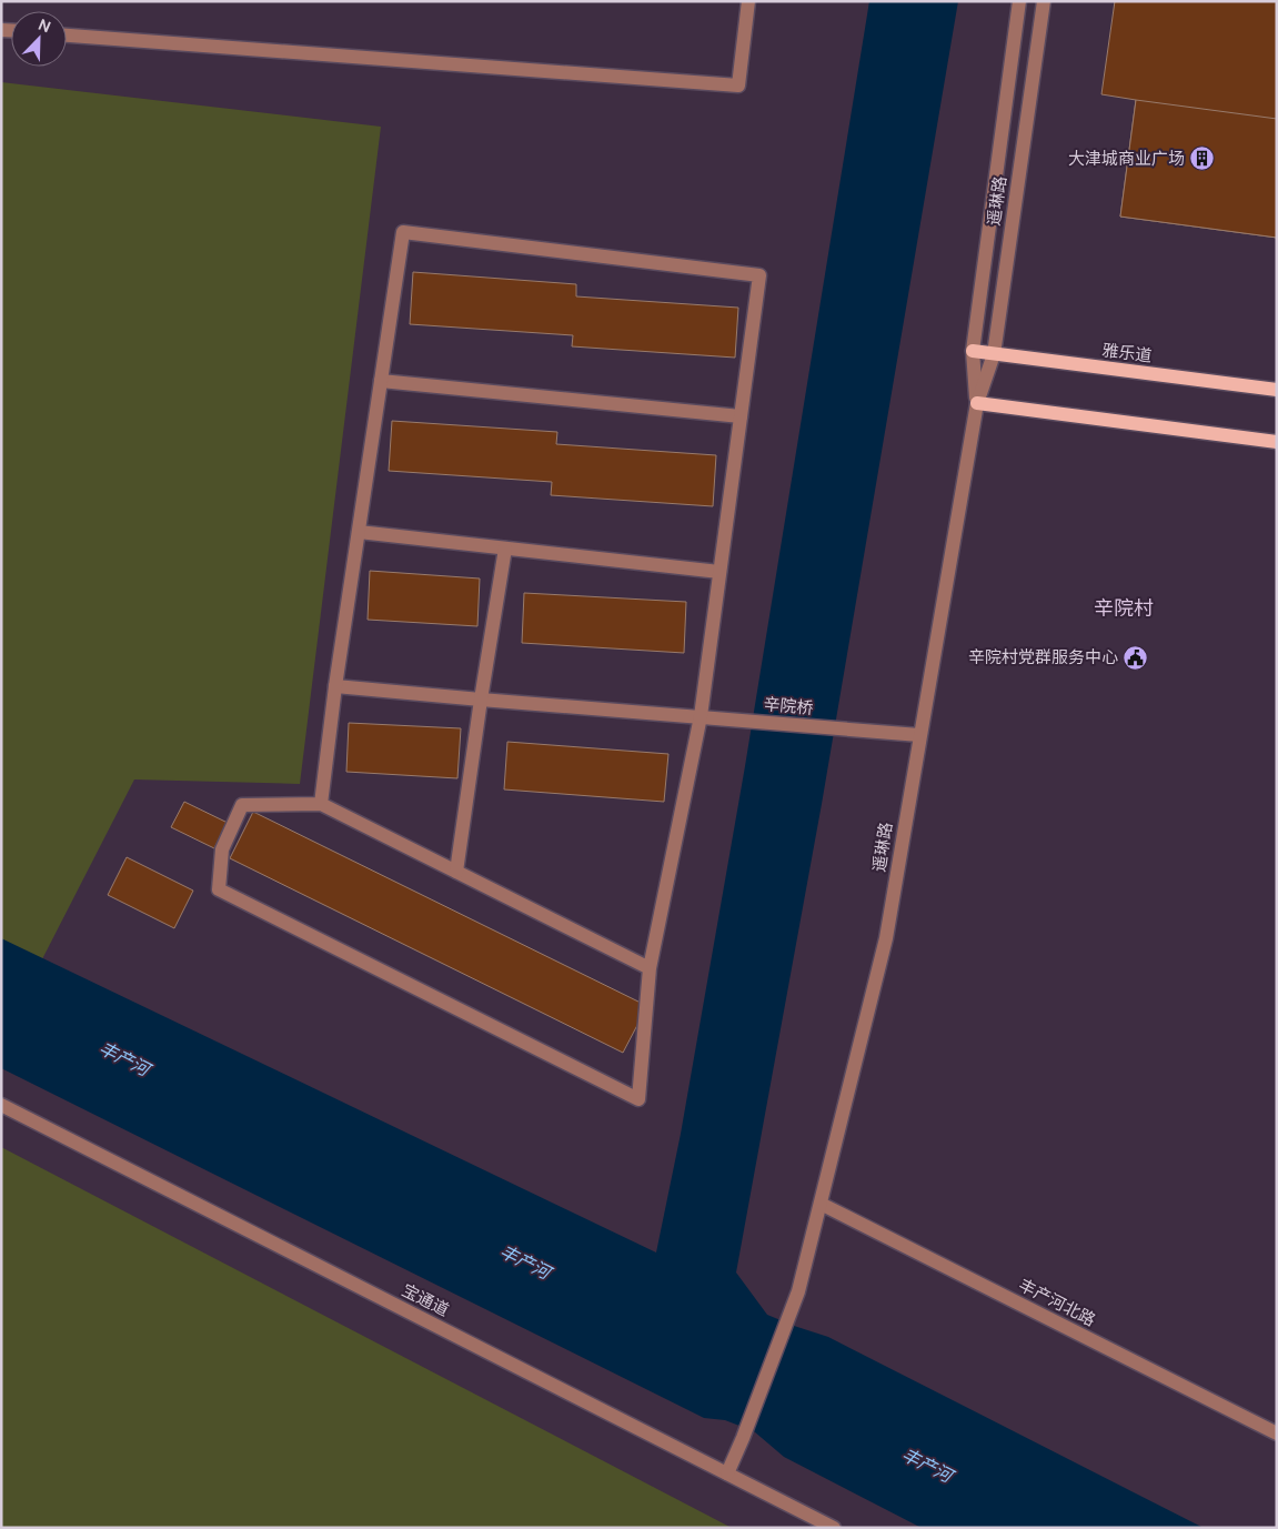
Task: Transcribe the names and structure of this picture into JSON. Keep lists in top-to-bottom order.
{
  "streets": {
    "main road": ["雅乐道"],
    "street": [
      "遥琳路",
      "辛院桥",
      "宝通道",
      "丰产河北路"
    ]
  },
  "crossings": [
    ["遥琳路", "雅乐道"],
    ["遥琳路", "辛院桥"],
    ["遥琳路", "宝通道"],
    ["遥琳路", "丰产河北路"]
  ],
  "districts": ["辛院村"],
  "water": ["丰产河"],
  "places": {
    "building": ["大津城商业广场"],
    "public building": ["辛院村党群服务中心"]
  },
  "north": "top right"
}
